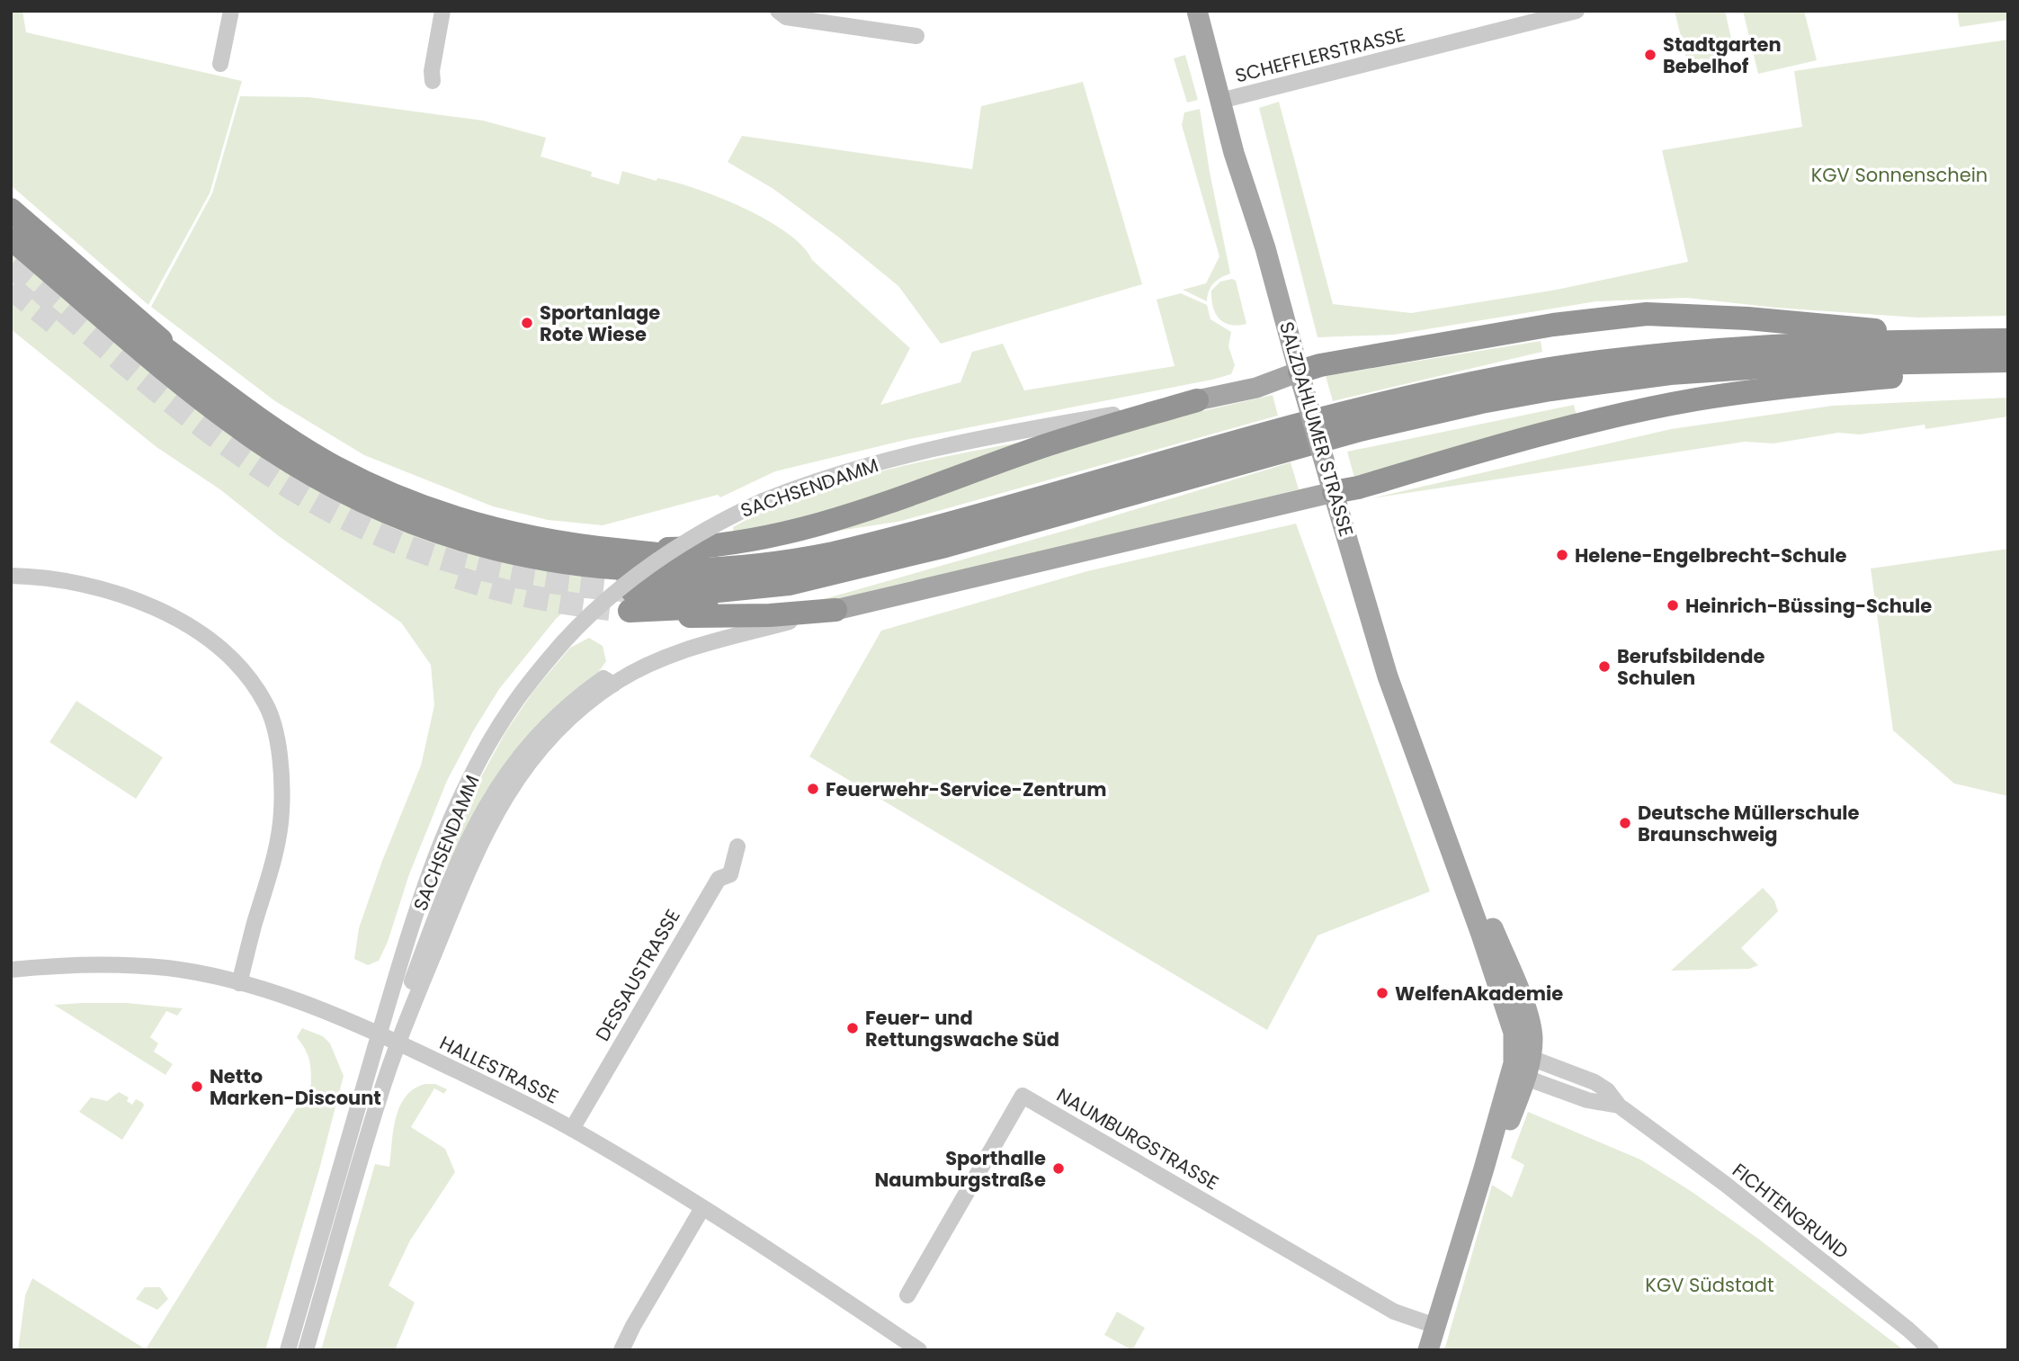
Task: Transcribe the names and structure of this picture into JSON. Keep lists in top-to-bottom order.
{
  "streets": {
    "main road": ["SALZDAHLUMER STRASSE", "SACHSENDAMM"],
    "street": [
      "SCHEFFLERSTRASSE",
      "DESSAUSTRASSE",
      "HALLESTRASSE",
      "NAUMBURGSTRASSE",
      "FICHTENGRUND"
    ]
  },
  "crossings": [
    ["SCHEFFLERSTRASSE", "SALZDAHLUMER STRASSE"],
    ["SALZDAHLUMER STRASSE", "SACHSENDAMM"],
    ["SALZDAHLUMER STRASSE", "NAUMBURGSTRASSE"],
    ["SACHSENDAMM", "HALLESTRASSE"],
    ["DESSAUSTRASSE", "HALLESTRASSE"]
  ],
  "parks": ["KGV Sonnenschein", "KGV Südstadt"],
  "places": [
    "Stadtgarten Bebelhof",
    "Sportanlage Rote Wiese",
    "Helene-Engelbrecht-Schule",
    "Heinrich-Büssing-Schule",
    "Berufsbildende Schulen",
    "Feuerwehr-Service-Zentrum",
    "Deutsche Müllerschule Braunschweig",
    "WelfenAkademie",
    "Feuer- und Rettungswache Süd",
    "Netto Marken-Discount",
    "Sporthalle Naumburgstraße"
  ]
}
